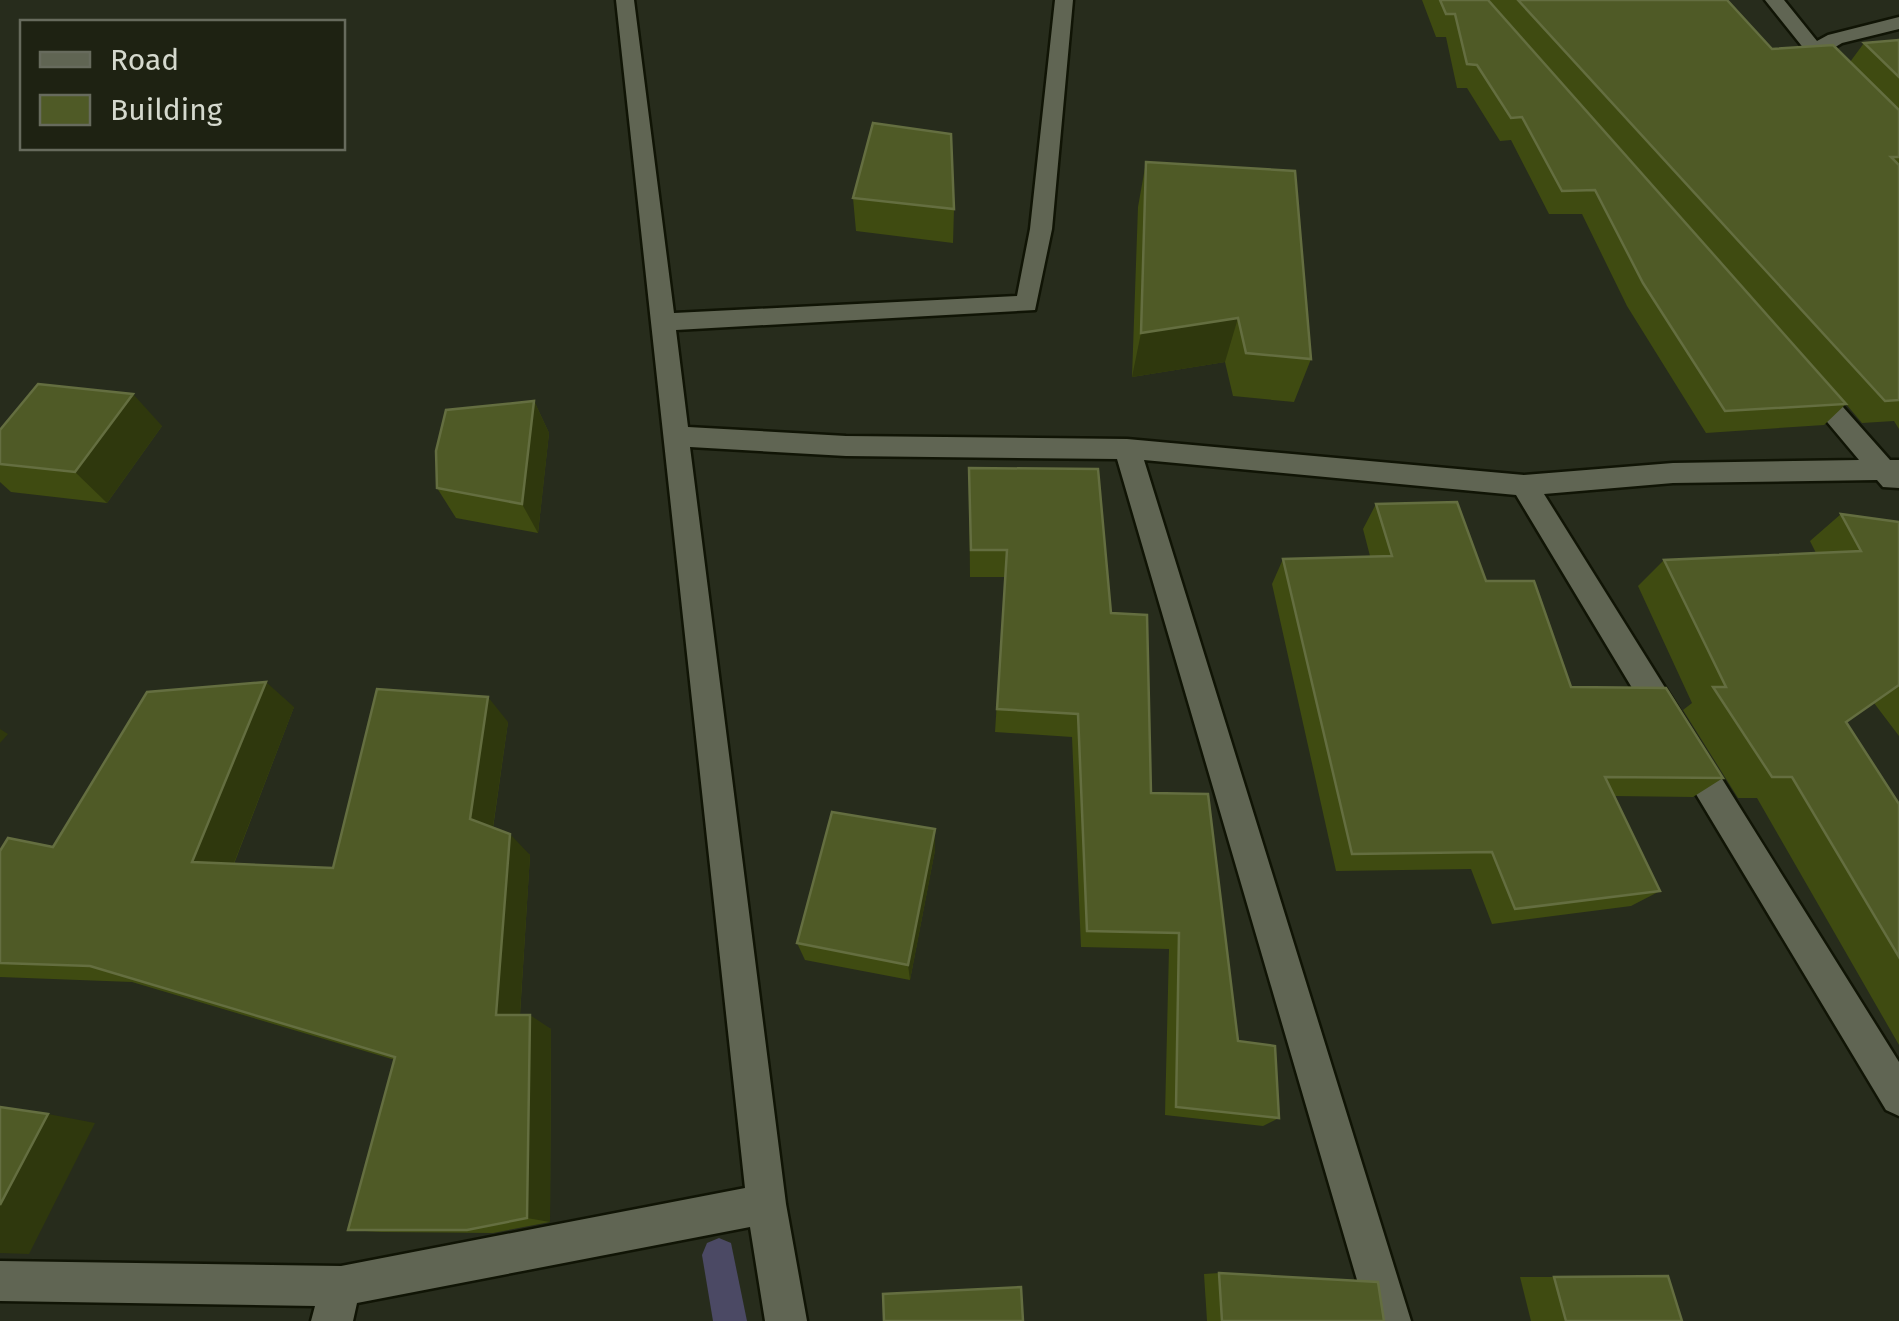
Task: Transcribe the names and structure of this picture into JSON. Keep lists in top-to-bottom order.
{
  "legend": ["Road", "Building"]
}
